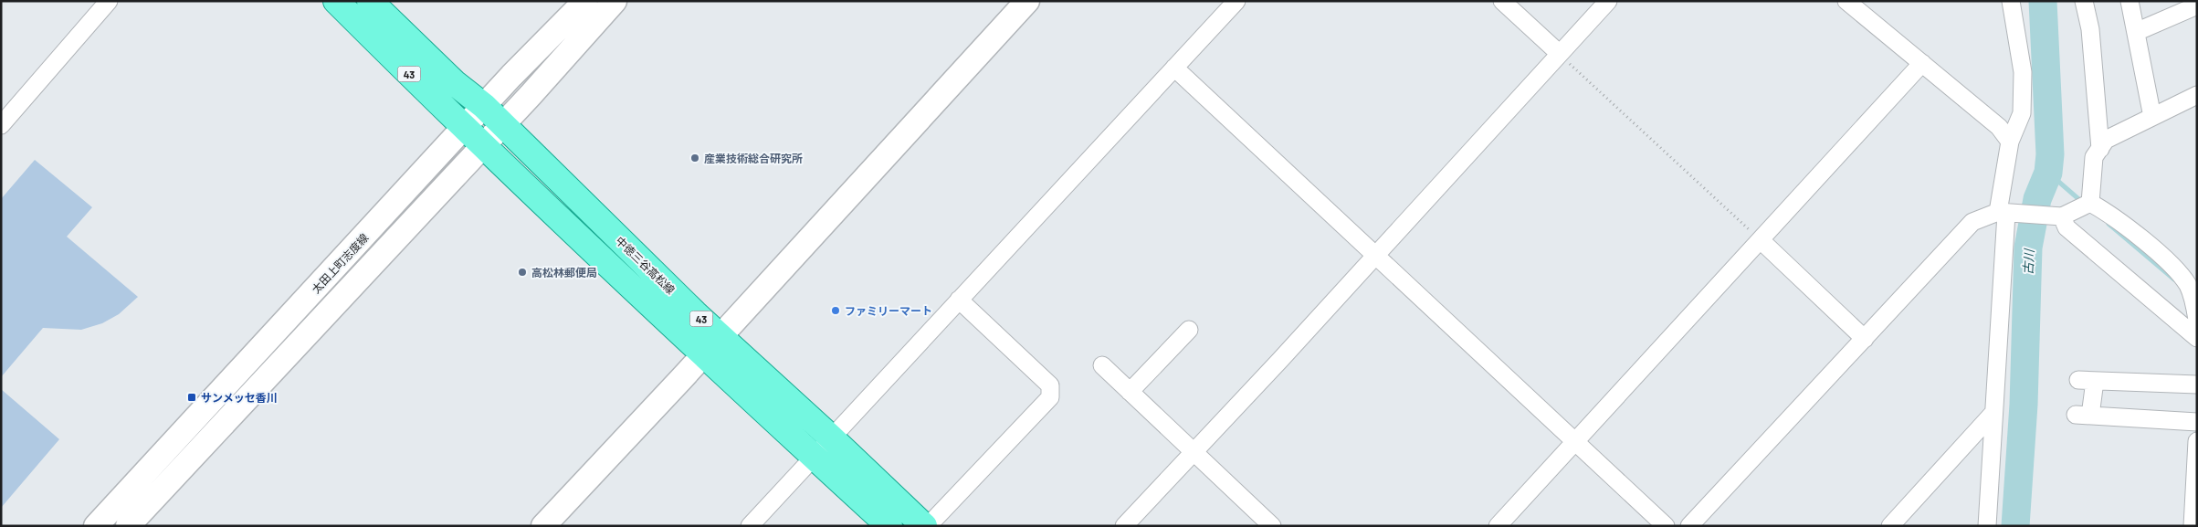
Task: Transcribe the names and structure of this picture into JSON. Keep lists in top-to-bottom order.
{
  "streets": {
    "main road": ["43", "太田上町志度線", "中徳三谷高松線"]
  },
  "crossings": [
    ["太田上町志度線", "中徳三谷高松線"]
  ],
  "water": ["古川"],
  "places": {
    "other": ["産業技術総合研究所", "高松林郵便局", "ファミリーマート"],
    "transit": ["サンメッセ香川"]
  }
}
